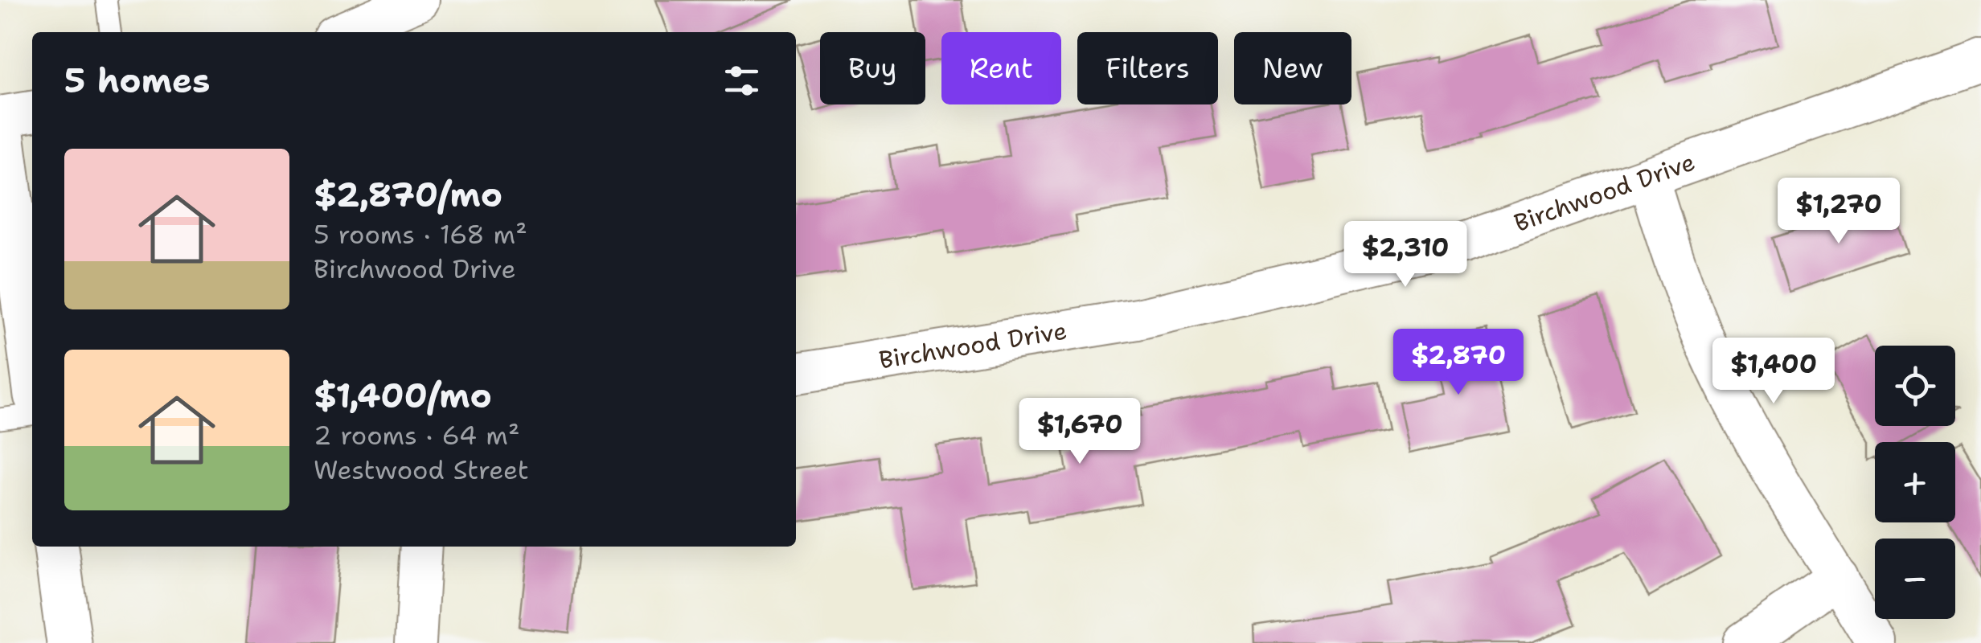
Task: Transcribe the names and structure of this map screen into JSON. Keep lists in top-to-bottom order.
{
  "streets": {
    "street": ["Birchwood Drive"]
  },
  "page": {
    "chip": [
      "Buy",
      "Rent",
      "Filters",
      "New"
    ],
    "heading": "5 homes",
    "list": [
      {
        "name": "$2,870/mo",
        "note": "5 rooms · 168 m² · Birchwood Drive"
      },
      {
        "name": "$1,400/mo",
        "note": "2 rooms · 64 m² · Westwood Street"
      }
    ],
    "price": [
      "$1,270",
      "$2,310",
      "$2,870",
      "$1,400",
      "$1,670"
    ],
    "map_buttons": ["+", "−"]
  }
}
